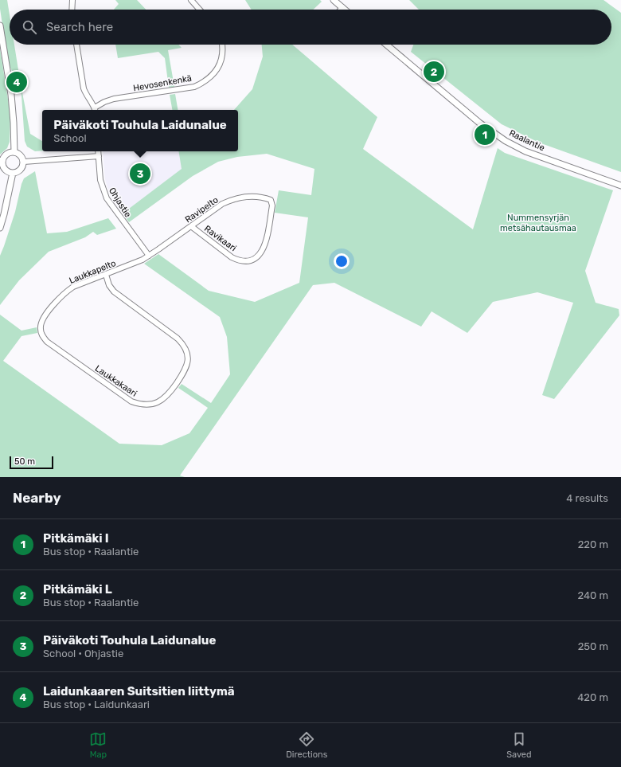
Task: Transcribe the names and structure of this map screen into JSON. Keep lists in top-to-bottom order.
{
  "streets": {
    "street": [
      "Hevosenkenkä",
      "Raalantie",
      "Ohjastie",
      "Ravipelto",
      "Ravikaari",
      "Laukkapelto",
      "Laukkakaari"
    ]
  },
  "crossings": [
    ["Ohjastie", "Ravipelto"],
    ["Ohjastie", "Laukkapelto"],
    ["Ravipelto", "Ravikaari"],
    ["Ravipelto", "Laukkapelto"],
    ["Laukkapelto", "Laukkakaari"]
  ],
  "parks": ["Nummensyrjän metsähautausmaa"],
  "scale_bar": "50 m",
  "page": {
    "search": "Search here",
    "pins": [
      "2",
      "4",
      "1",
      "3"
    ],
    "popup": ["Päiväkoti Touhula Laidunalue", "School"],
    "scale": "50 m",
    "heading": ["Nearby", "4 results"],
    "list": [
      {
        "mark": "1",
        "name": "Pitkämäki I",
        "note": "Bus stop · Raalantie",
        "value": "220 m"
      },
      {
        "mark": "2",
        "name": "Pitkämäki L",
        "note": "Bus stop · Raalantie",
        "value": "240 m"
      },
      {
        "mark": "3",
        "name": "Päiväkoti Touhula Laidunalue",
        "note": "School · Ohjastie",
        "value": "250 m"
      },
      {
        "mark": "4",
        "name": "Laidunkaaren Suitsitien liittymä",
        "note": "Bus stop · Laidunkaari",
        "value": "420 m"
      }
    ],
    "nav": ["Map", "Directions", "Saved"]
  }
}
